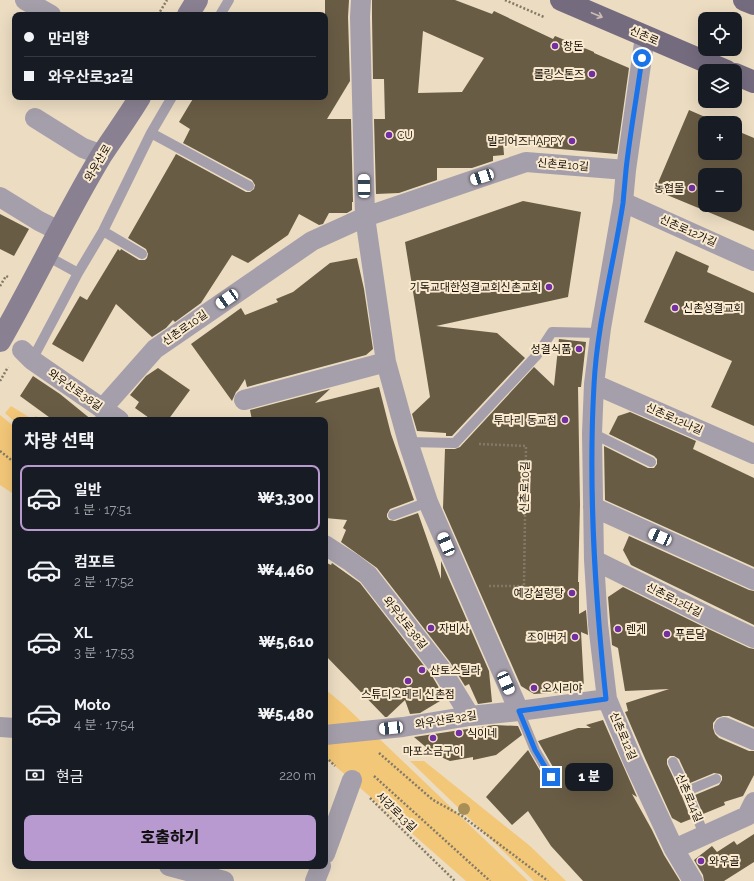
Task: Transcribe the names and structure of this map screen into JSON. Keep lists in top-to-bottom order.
{
  "streets": {
    "main road": ["신촌로"],
    "street": [
      "와우산로",
      "신촌로10길",
      "신촌로12가길",
      "와우산로38길",
      "신촌로12나길",
      "신촌로12다길",
      "와우산로32길",
      "신촌로12길",
      "신촌로14길"
    ],
    "path": ["서강로13길"]
  },
  "crossings": [
    ["신촌로", "신촌로12길"],
    ["신촌로10길", "와우산로38길"],
    ["신촌로10길", "신촌로12길"],
    ["신촌로12가길", "신촌로12길"],
    ["와우산로38길", "와우산로32길"],
    ["신촌로12나길", "신촌로12길"],
    ["신촌로12다길", "신촌로12길"],
    ["와우산로32길", "신촌로12길"],
    ["신촌로12길", "신촌로14길"]
  ],
  "one_way": ["신촌로"],
  "places": [
    "창돈",
    "롤링스톤즈",
    "CU",
    "빌리어즈HAPPY",
    "농협몰",
    "기독교대한성결교회신촌교회",
    "신촌성결교회",
    "성결식품",
    "투다리 동교점",
    "예강설렁탕",
    "자비사",
    "렌게",
    "푸른달",
    "조이버거",
    "산토스틸라",
    "스튜디오메리 신촌점",
    "오시리야",
    "식이네",
    "마포소금구이",
    "와우골"
  ],
  "page": {
    "map_buttons": ["+", "−"],
    "banner": ["만리향", "와우산로32길"],
    "heading": "차량 선택",
    "list": [
      {
        "name": "일반",
        "note": "1 분 · 17:51",
        "value": "₩3,300"
      },
      {
        "name": "컴포트",
        "note": "2 분 · 17:52",
        "value": "₩4,460"
      },
      {
        "name": "XL",
        "note": "3 분 · 17:53",
        "value": "₩5,610"
      },
      {
        "name": "Moto",
        "note": "4 분 · 17:54",
        "value": "₩5,480"
      }
    ],
    "pay": ["현금", "220 m"],
    "bubble": "1 분",
    "buttons": "호출하기"
  }
}
